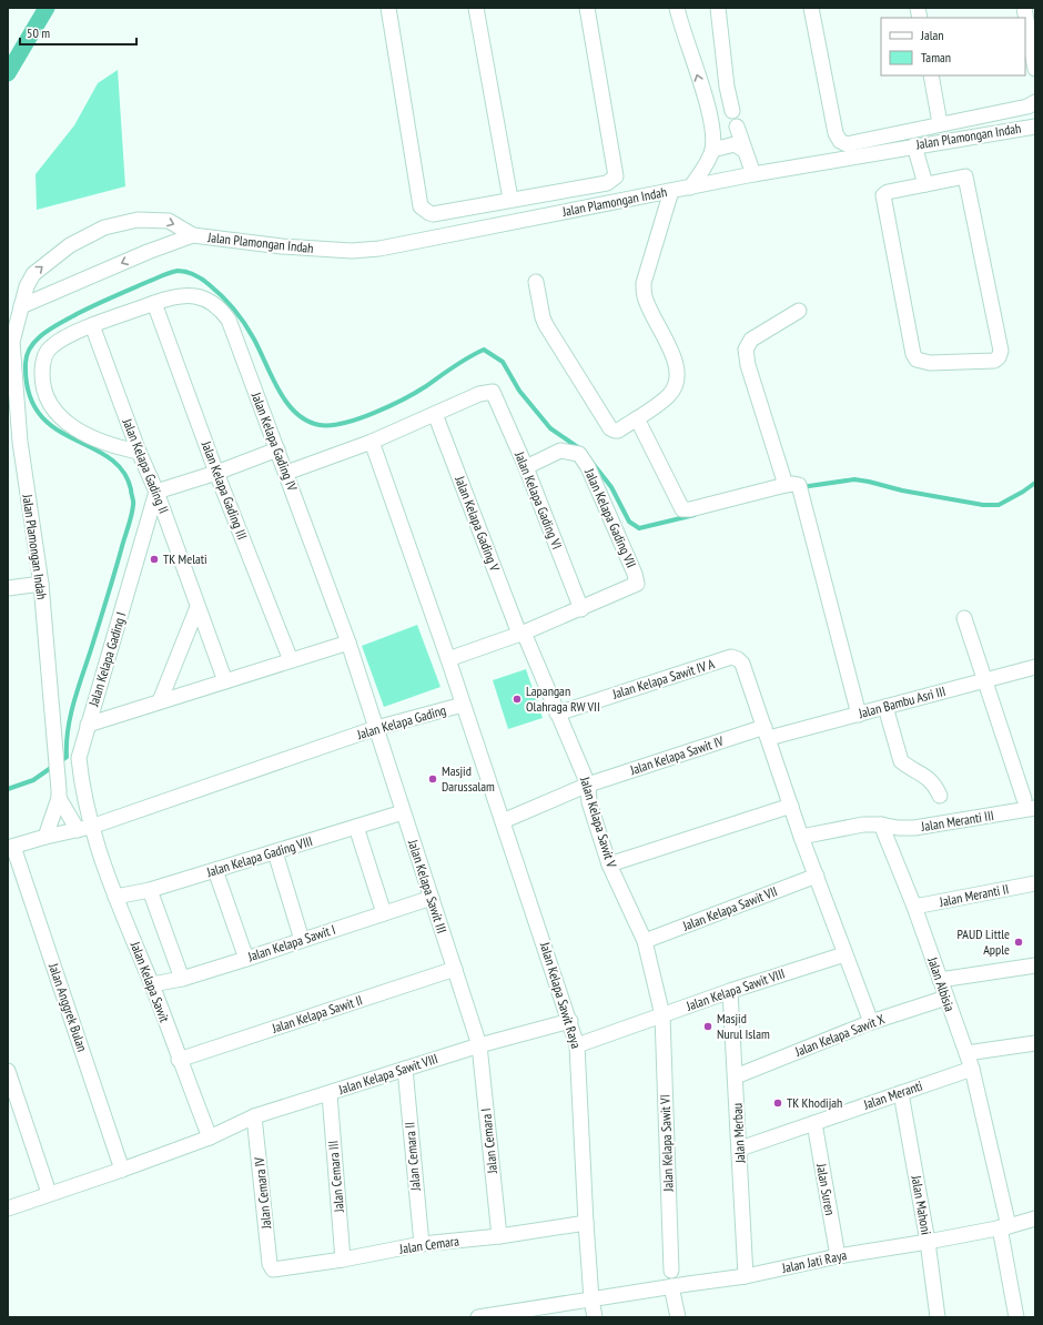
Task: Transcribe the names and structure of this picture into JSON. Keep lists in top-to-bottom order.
{
  "streets": {
    "street": [
      "Jalan Plamongan Indah",
      "Jalan Kelapa Gading IV",
      "Jalan Kelapa Gading II",
      "Jalan Kelapa Gading III",
      "Jalan Kelapa Gading VI",
      "Jalan Kelapa Gading VII",
      "Jalan Kelapa Gading V",
      "Jalan Kelapa Gading I",
      "Jalan Kelapa Sawit IV A",
      "Jalan Bambu Asri III",
      "Jalan Kelapa Gading",
      "Jalan Kelapa Sawit IV",
      "Jalan Meranti III",
      "Jalan Kelapa Sawit V",
      "Jalan Kelapa Gading VIII",
      "Jalan Kelapa Sawit III",
      "Jalan Meranti II",
      "Jalan Kelapa Sawit VII",
      "Jalan Kelapa Sawit I",
      "Jalan Kelapa Sawit",
      "Jalan Albisia",
      "Jalan Kelapa Sawit VIII",
      "Jalan Kelapa Sawit Raya",
      "Jalan Anggrek Bulan",
      "Jalan Kelapa Sawit II",
      "Jalan Kelapa Sawit X",
      "Jalan Meranti",
      "Jalan Merbau",
      "Jalan Cemara I",
      "Jalan Kelapa Sawit VI",
      "Jalan Cemara II",
      "Jalan Cemara III",
      "Jalan Suren",
      "Jalan Cemara IV",
      "Jalan Mahoni",
      "Jalan Cemara",
      "Jalan Jati Raya"
    ]
  },
  "crossings": [
    ["Jalan Kelapa Gading IV", "Jalan Kelapa Gading II"],
    ["Jalan Kelapa Gading IV", "Jalan Kelapa Gading III"],
    ["Jalan Kelapa Gading IV", "Jalan Kelapa Gading"],
    ["Jalan Kelapa Gading IV", "Jalan Kelapa Sawit III"],
    ["Jalan Kelapa Gading II", "Jalan Kelapa Gading I"],
    ["Jalan Kelapa Gading VI", "Jalan Kelapa Gading VII"],
    ["Jalan Kelapa Gading VI", "Jalan Kelapa Gading V"],
    ["Jalan Kelapa Gading V", "Jalan Kelapa Sawit V"],
    ["Jalan Kelapa Gading I", "Jalan Kelapa Gading"],
    ["Jalan Kelapa Gading I", "Jalan Kelapa Sawit"],
    ["Jalan Kelapa Sawit IV A", "Jalan Bambu Asri III"],
    ["Jalan Kelapa Sawit IV A", "Jalan Kelapa Sawit IV"],
    ["Jalan Kelapa Sawit IV A", "Jalan Kelapa Sawit V"],
    ["Jalan Bambu Asri III", "Jalan Kelapa Sawit IV"],
    ["Jalan Kelapa Gading", "Jalan Kelapa Sawit III"],
    ["Jalan Kelapa Gading", "Jalan Kelapa Sawit"],
    ["Jalan Kelapa Gading", "Jalan Kelapa Sawit Raya"],
    ["Jalan Kelapa Gading", "Jalan Anggrek Bulan"],
    ["Jalan Kelapa Sawit IV", "Jalan Kelapa Sawit V"],
    ["Jalan Kelapa Sawit IV", "Jalan Kelapa Sawit Raya"],
    ["Jalan Meranti III", "Jalan Albisia"],
    ["Jalan Kelapa Sawit V", "Jalan Kelapa Sawit VII"],
    ["Jalan Kelapa Sawit V", "Jalan Kelapa Sawit VIII"],
    ["Jalan Kelapa Sawit V", "Jalan Kelapa Sawit VI"],
    ["Jalan Kelapa Gading VIII", "Jalan Kelapa Sawit III"],
    ["Jalan Kelapa Gading VIII", "Jalan Kelapa Sawit"],
    ["Jalan Kelapa Sawit III", "Jalan Kelapa Sawit I"],
    ["Jalan Kelapa Sawit III", "Jalan Kelapa Sawit VIII"],
    ["Jalan Kelapa Sawit III", "Jalan Kelapa Sawit II"],
    ["Jalan Kelapa Sawit III", "Jalan Cemara I"],
    ["Jalan Meranti II", "Jalan Albisia"],
    ["Jalan Kelapa Sawit I", "Jalan Kelapa Sawit"],
    ["Jalan Kelapa Sawit", "Jalan Kelapa Sawit VIII"],
    ["Jalan Kelapa Sawit", "Jalan Kelapa Sawit II"],
    ["Jalan Albisia", "Jalan Kelapa Sawit X"],
    ["Jalan Albisia", "Jalan Meranti"],
    ["Jalan Albisia", "Jalan Jati Raya"],
    ["Jalan Kelapa Sawit VIII", "Jalan Kelapa Sawit Raya"],
    ["Jalan Kelapa Sawit VIII", "Jalan Anggrek Bulan"],
    ["Jalan Kelapa Sawit VIII", "Jalan Merbau"],
    ["Jalan Kelapa Sawit VIII", "Jalan Cemara I"],
    ["Jalan Kelapa Sawit VIII", "Jalan Kelapa Sawit VI"],
    ["Jalan Kelapa Sawit VIII", "Jalan Cemara II"],
    ["Jalan Kelapa Sawit VIII", "Jalan Cemara III"],
    ["Jalan Kelapa Sawit VIII", "Jalan Cemara IV"],
    ["Jalan Kelapa Sawit Raya", "Jalan Cemara"],
    ["Jalan Kelapa Sawit Raya", "Jalan Jati Raya"],
    ["Jalan Kelapa Sawit X", "Jalan Merbau"],
    ["Jalan Meranti", "Jalan Merbau"],
    ["Jalan Meranti", "Jalan Suren"],
    ["Jalan Meranti", "Jalan Mahoni"],
    ["Jalan Merbau", "Jalan Jati Raya"],
    ["Jalan Cemara I", "Jalan Cemara"],
    ["Jalan Cemara II", "Jalan Cemara"],
    ["Jalan Cemara III", "Jalan Cemara"],
    ["Jalan Suren", "Jalan Jati Raya"],
    ["Jalan Cemara IV", "Jalan Cemara"],
    ["Jalan Mahoni", "Jalan Jati Raya"]
  ],
  "places": [
    "TK Melati",
    "Lapangan Olahraga RW VII",
    "Masjid Darussalam",
    "PAUD Little Apple",
    "Masjid Nurul Islam",
    "TK Khodijah"
  ],
  "legend": ["Jalan", "Taman"],
  "scale_bar": "50 m"
}
